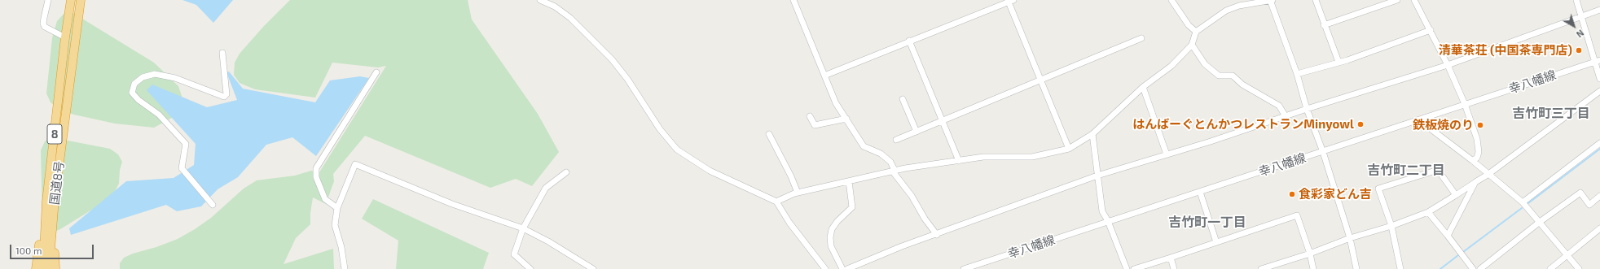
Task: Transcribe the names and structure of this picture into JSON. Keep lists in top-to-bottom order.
{
  "streets": {
    "highway": ["8", "国道8号"],
    "street": ["幸八幡線"]
  },
  "districts": ["吉竹町三丁目", "吉竹町二丁目", "吉竹町一丁目"],
  "places": [
    "清華茶荘 (中国茶専門店)",
    "はんばーぐとんかつレストランMinyowl",
    "鉄板焼のり",
    "食彩家どん吉"
  ],
  "scale_bar": "100 m",
  "north": "bottom right"
}
